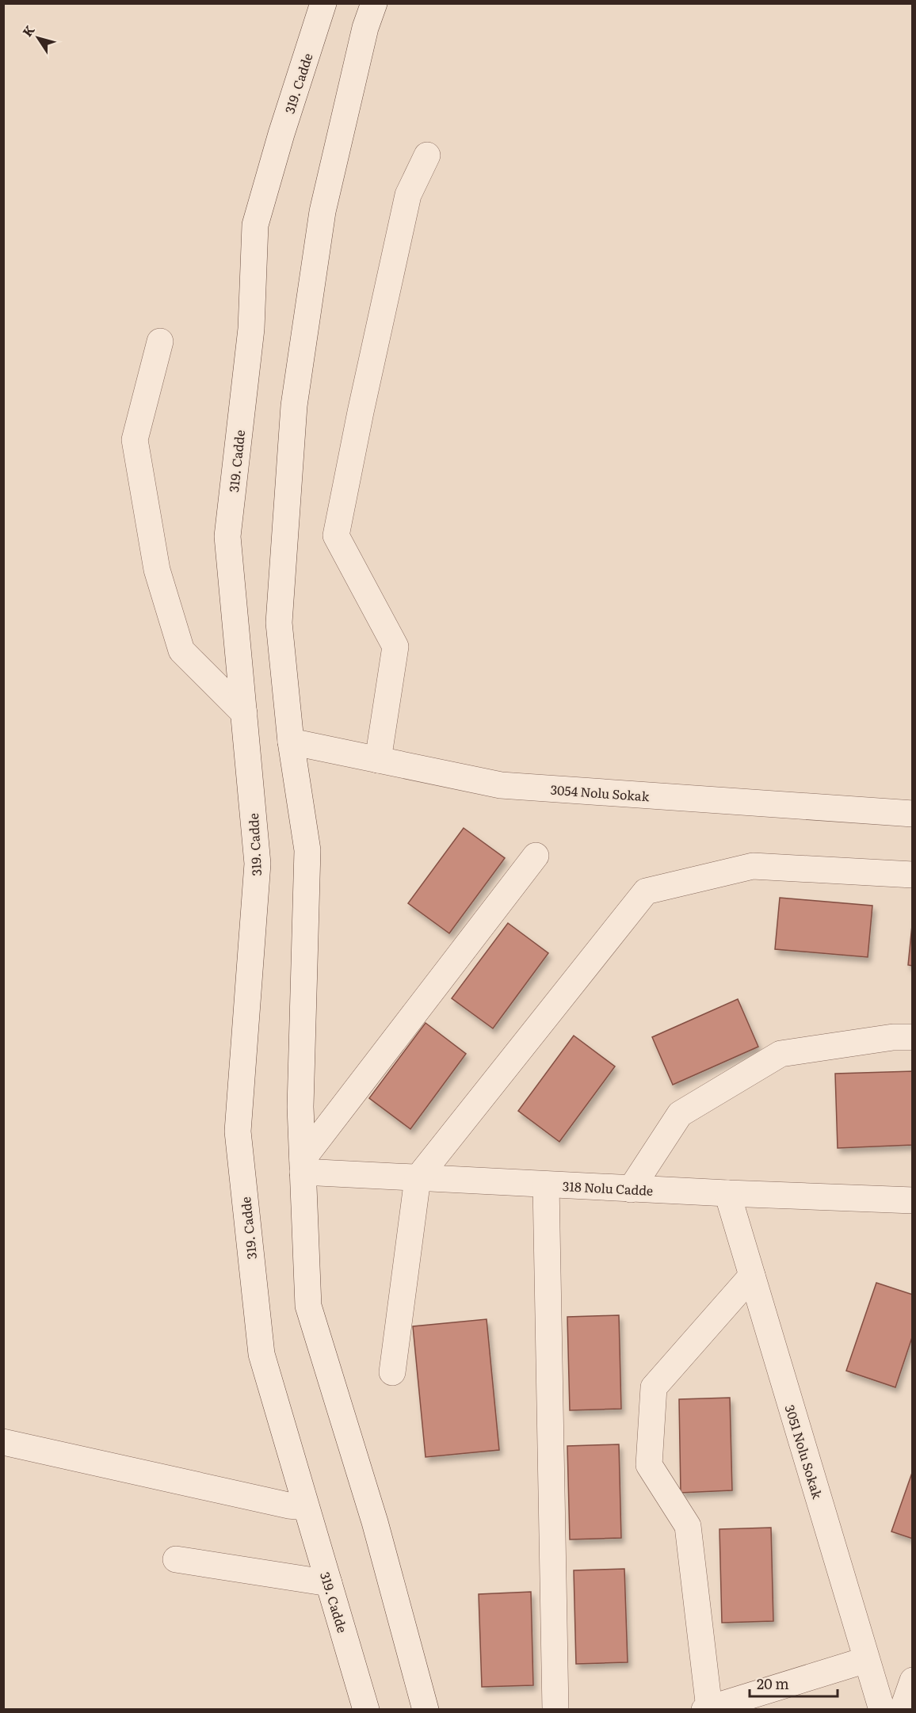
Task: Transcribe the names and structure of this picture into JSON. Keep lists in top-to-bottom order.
{
  "streets": {
    "street": [
      "319. Cadde",
      "3054 Nolu Sokak",
      "318 Nolu Cadde",
      "3051 Nolu Sokak"
    ]
  },
  "crossings": [
    ["318 Nolu Cadde", "3051 Nolu Sokak"]
  ],
  "scale_bar": "20 m",
  "north": "top left"
}
